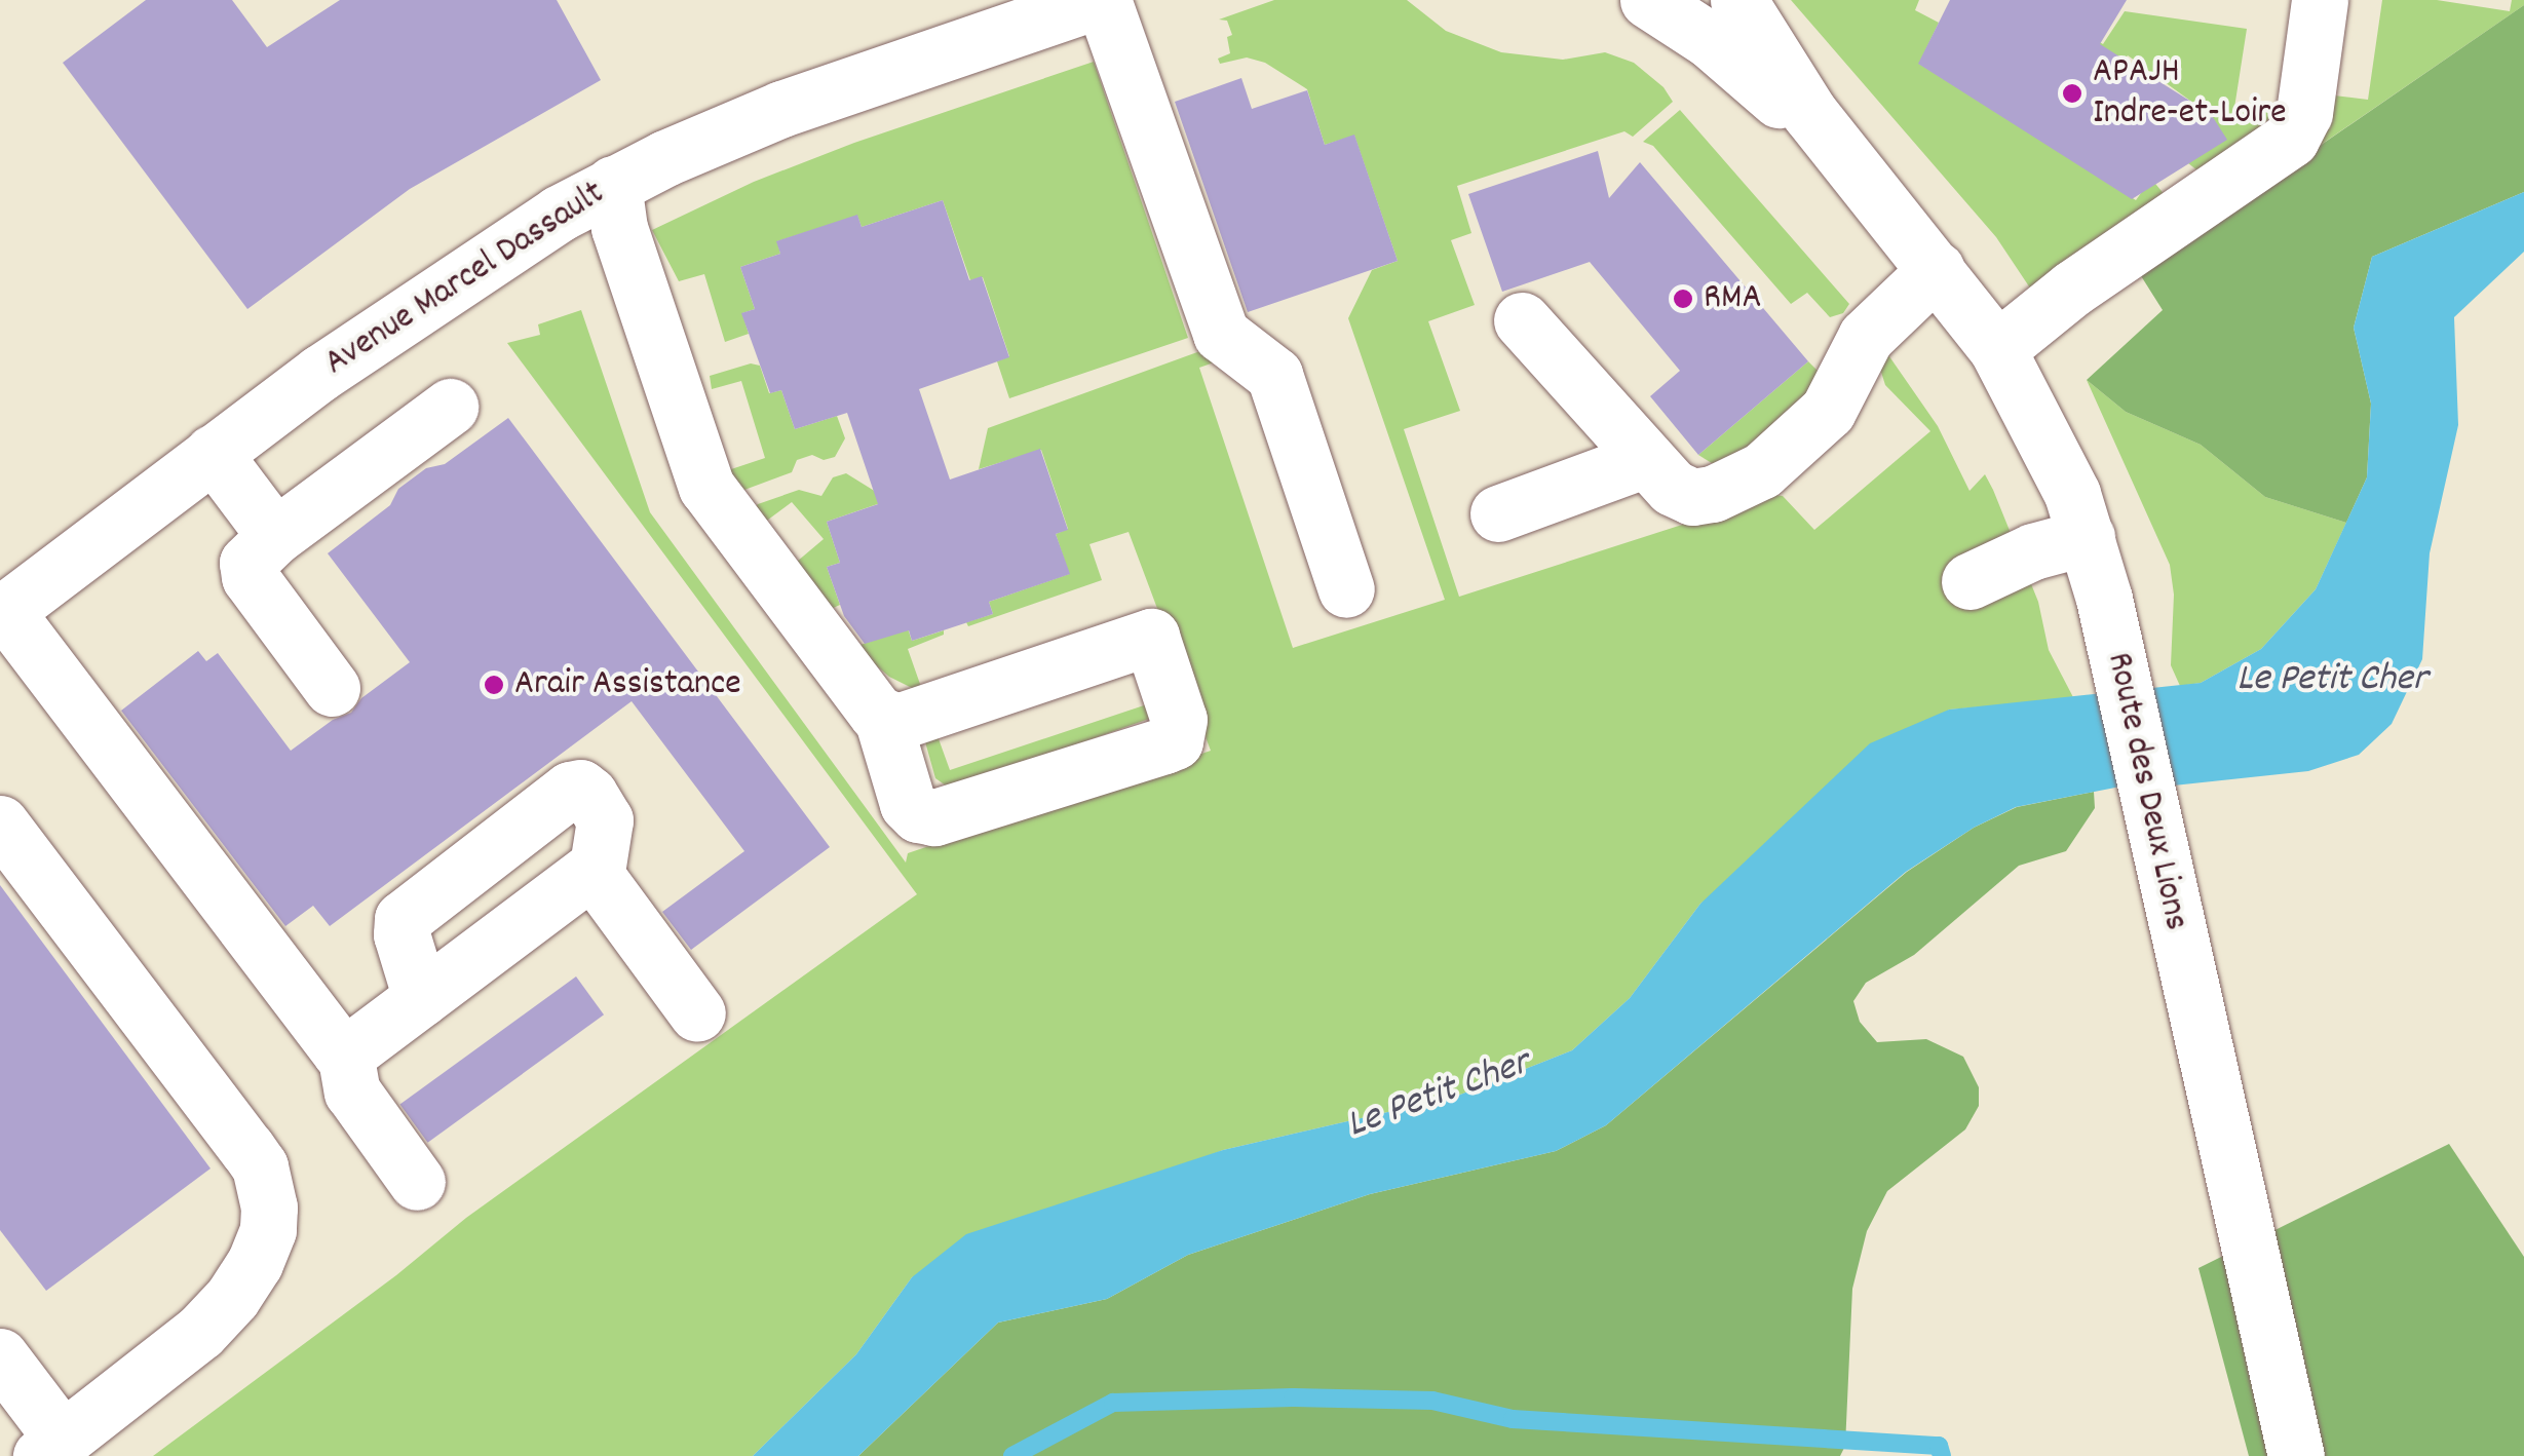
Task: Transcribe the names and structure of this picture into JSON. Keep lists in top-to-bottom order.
{
  "streets": {
    "street": ["Avenue Marcel Dassault", "Route des Deux Lions"]
  },
  "water": ["Le Petit Cher"],
  "places": ["APAJH Indre-et-Loire", "RMA", "Arair Assistance"]
}
